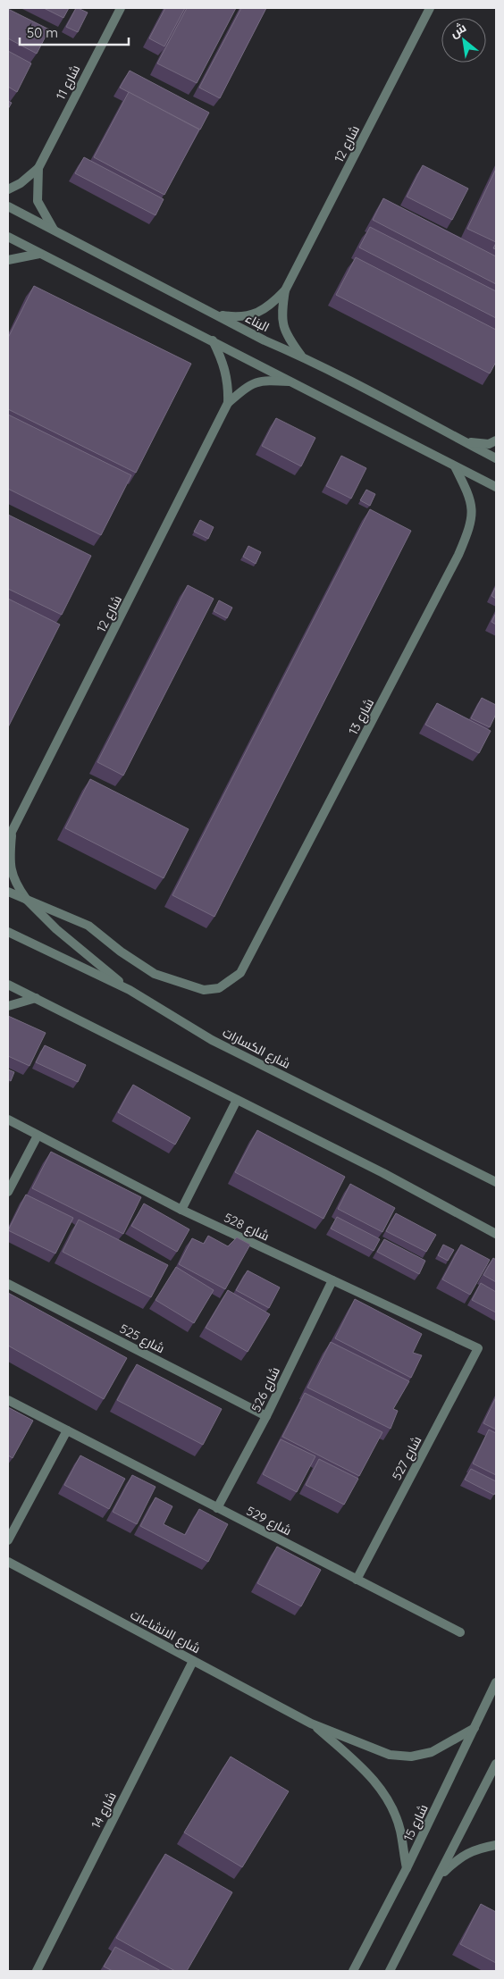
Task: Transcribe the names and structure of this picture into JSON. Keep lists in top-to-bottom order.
{
  "streets": {
    "street": [
      "شارع 11",
      "شارع 12",
      "البناء",
      "شارع 13",
      "شارع الكسارات",
      "شارع 528",
      "شارع 525",
      "شارع 526",
      "شارع 527",
      "شارع 529",
      "شارع الانشاءات",
      "شارع 14",
      "شارع 15"
    ]
  },
  "crossings": [
    ["شارع 11", "البناء"],
    ["شارع 12", "البناء"],
    ["شارع 12", "شارع 13"],
    ["شارع 528", "شارع 526"],
    ["شارع 528", "شارع 527"],
    ["شارع 525", "شارع 526"],
    ["شارع 526", "شارع 529"],
    ["شارع 527", "شارع 529"],
    ["شارع الانشاءات", "شارع 14"],
    ["شارع الانشاءات", "شارع 15"]
  ],
  "scale_bar": "50 m",
  "north": "top left"
}
